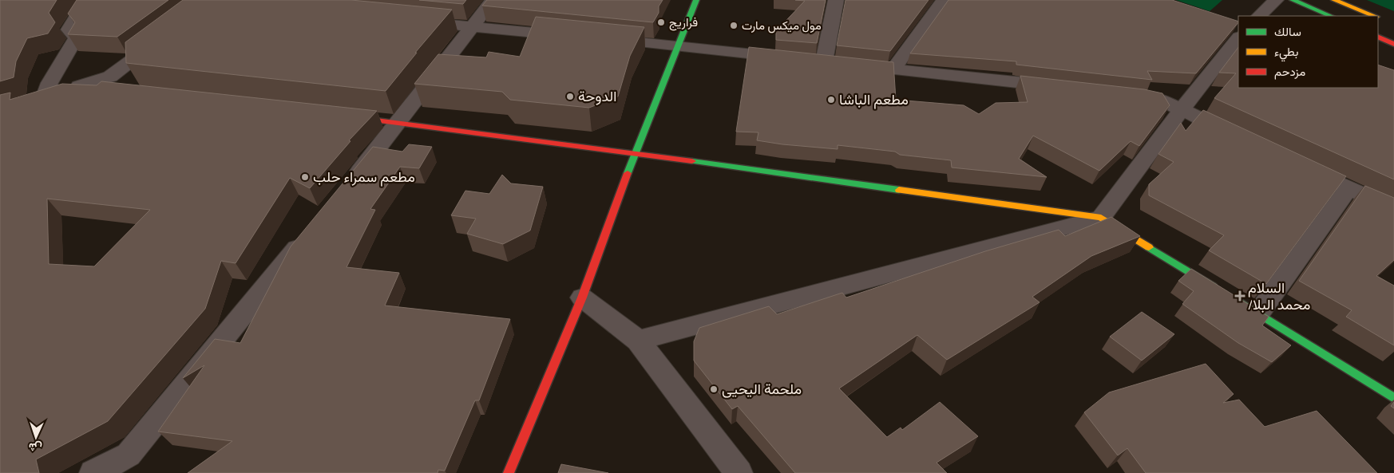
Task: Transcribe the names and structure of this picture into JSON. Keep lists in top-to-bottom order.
{
  "places": {
    "other": [
      "فراريج",
      "مول ميكس مارت",
      "الدوحة",
      "مطعم الباشا",
      "مطعم سمراء حلب",
      "ملحمة اليحيى"
    ],
    "health": ["السلام /محمد البلا"]
  },
  "legend": ["سالك", "بطيء", "مزدحم"],
  "north": "bottom"
}
